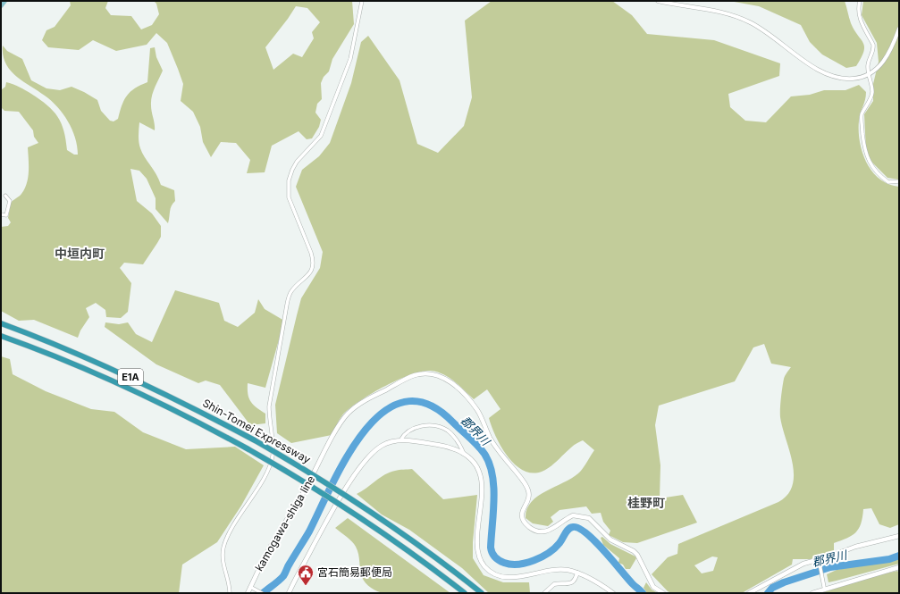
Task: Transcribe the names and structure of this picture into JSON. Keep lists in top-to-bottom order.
{
  "streets": {
    "highway": ["E1A", "Shin-Tomei Expressway"],
    "main road": ["kamogawa-shiga line"]
  },
  "districts": ["中垣内町", "桂野町"],
  "water": ["郡界川"],
  "places": {
    "public building": ["宮石簡易郵便局"]
  }
}
